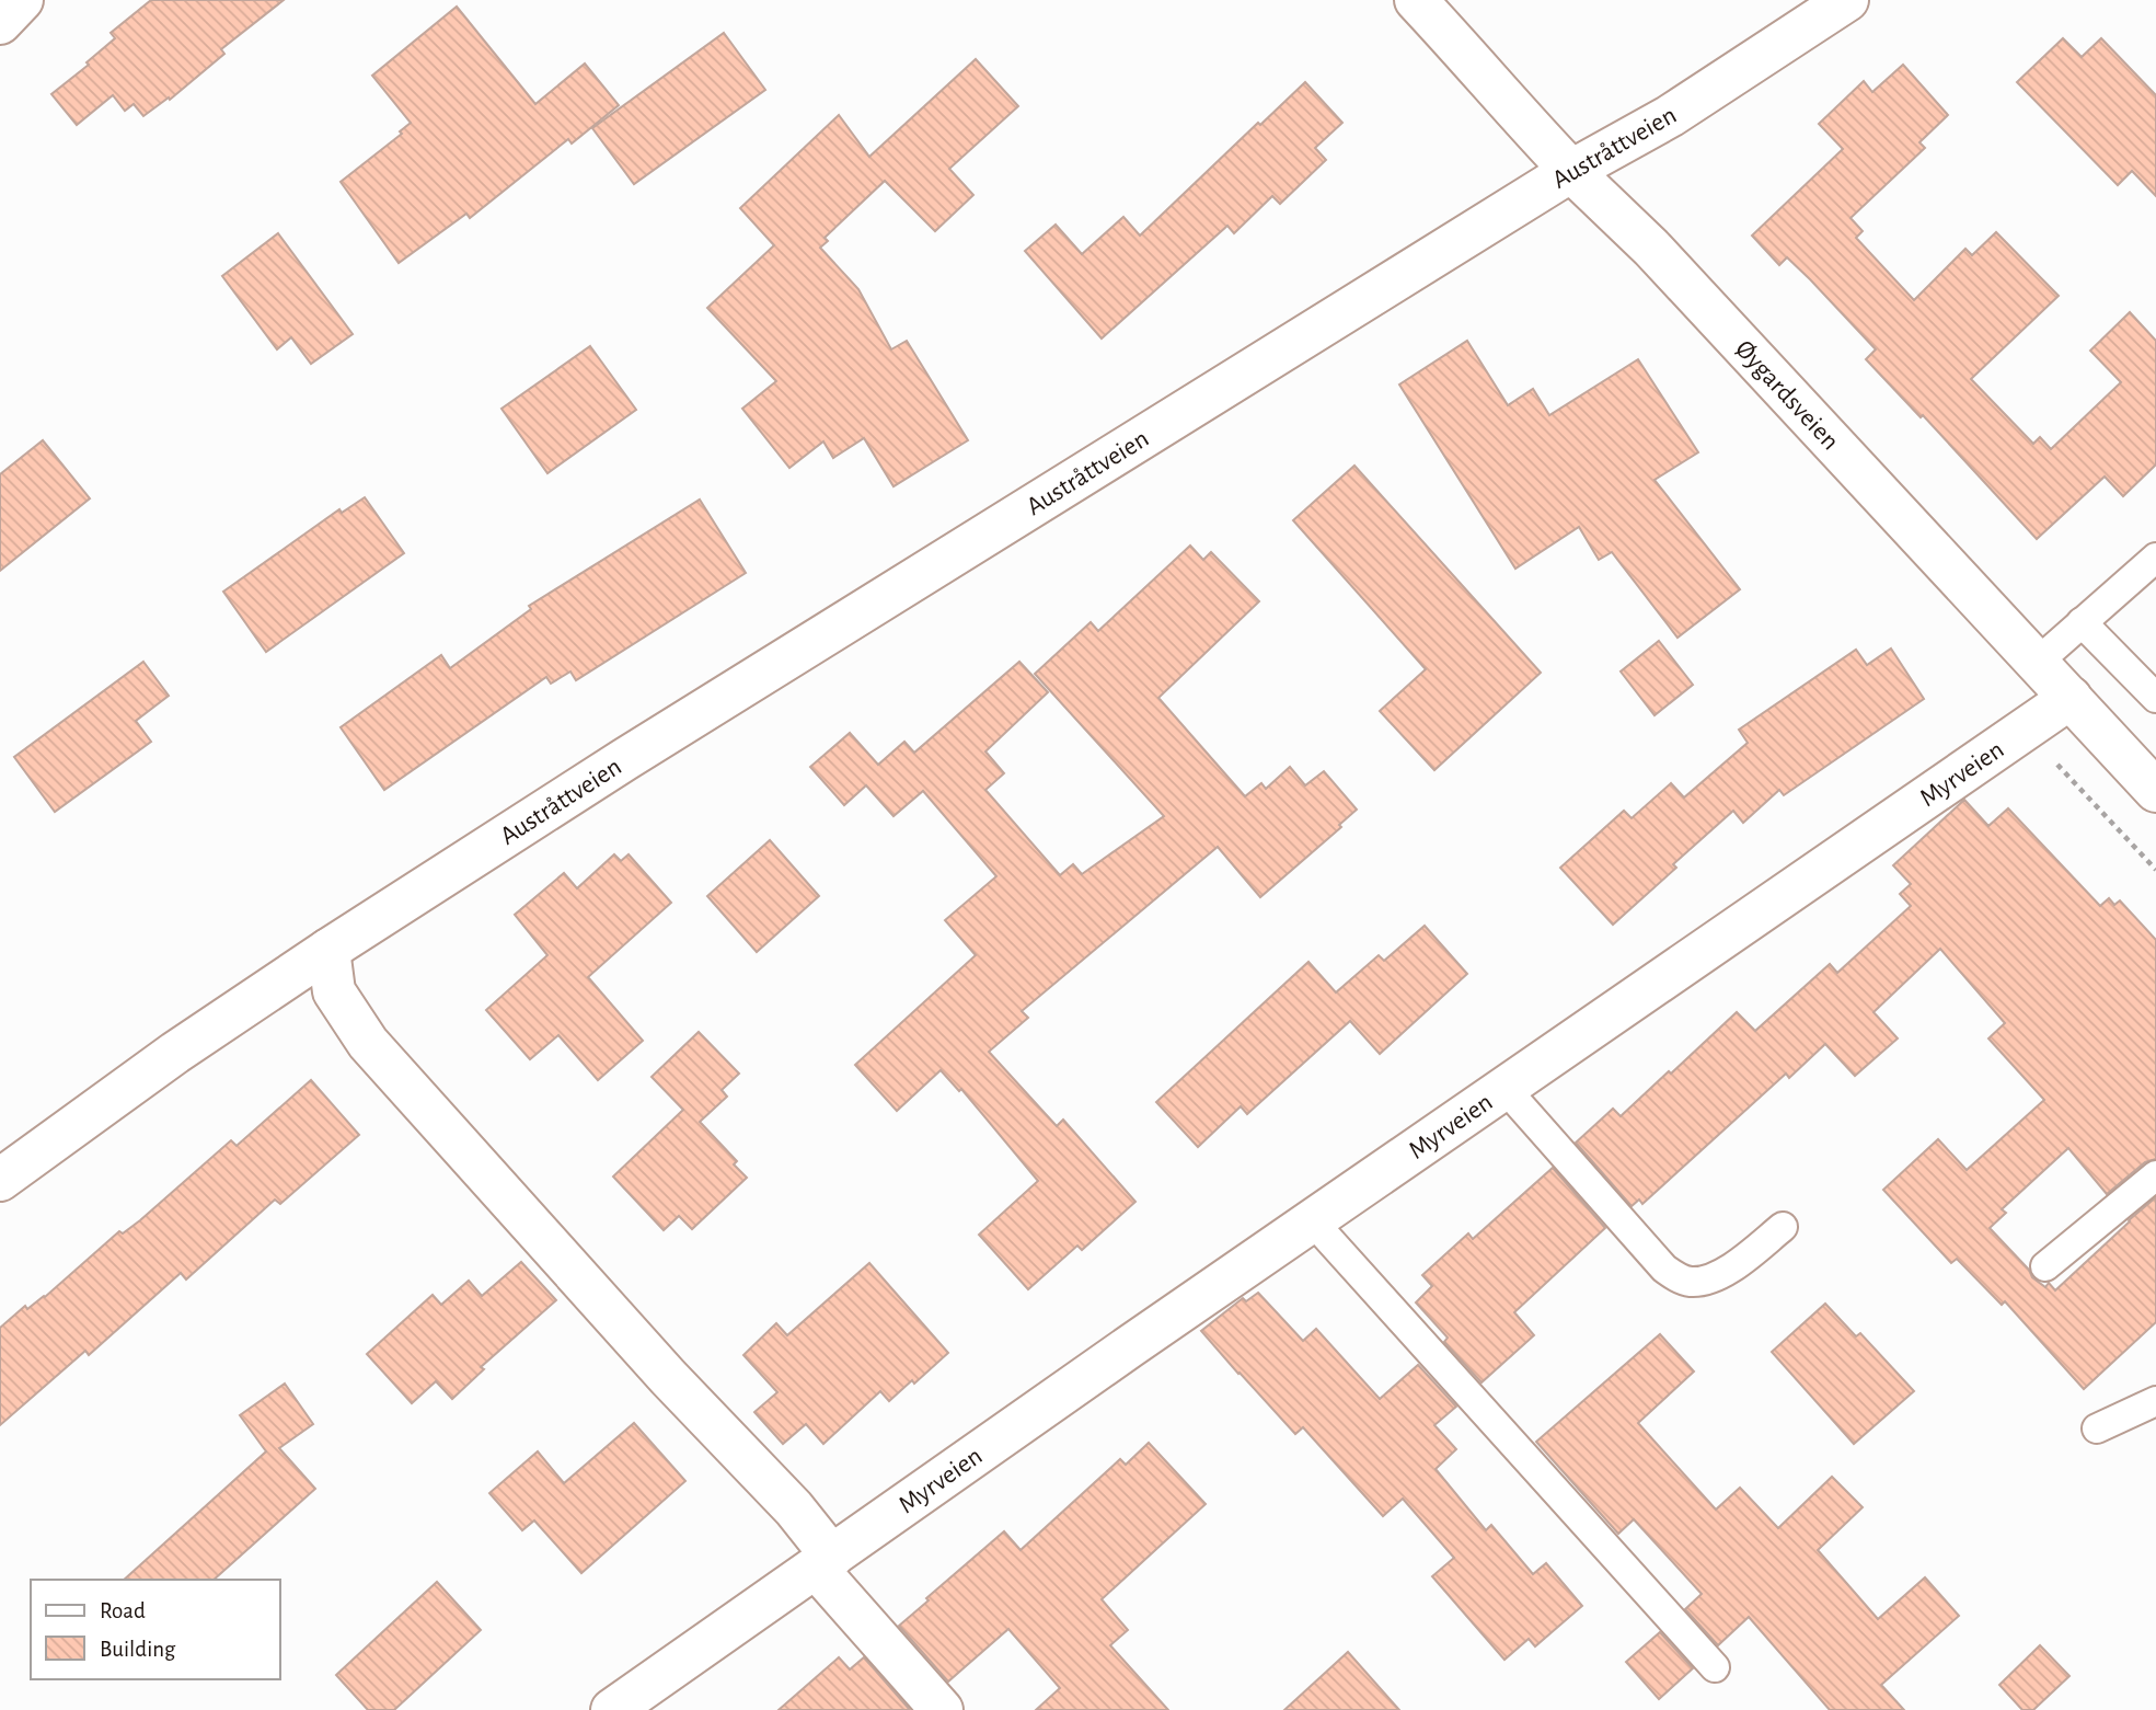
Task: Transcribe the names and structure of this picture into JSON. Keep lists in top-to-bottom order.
{
  "streets": {
    "street": ["Austråttveien", "Øygardsveien", "Myrveien"]
  },
  "crossings": [
    ["Austråttveien", "Øygardsveien"],
    ["Øygardsveien", "Myrveien"]
  ],
  "legend": ["Road", "Building"]
}
